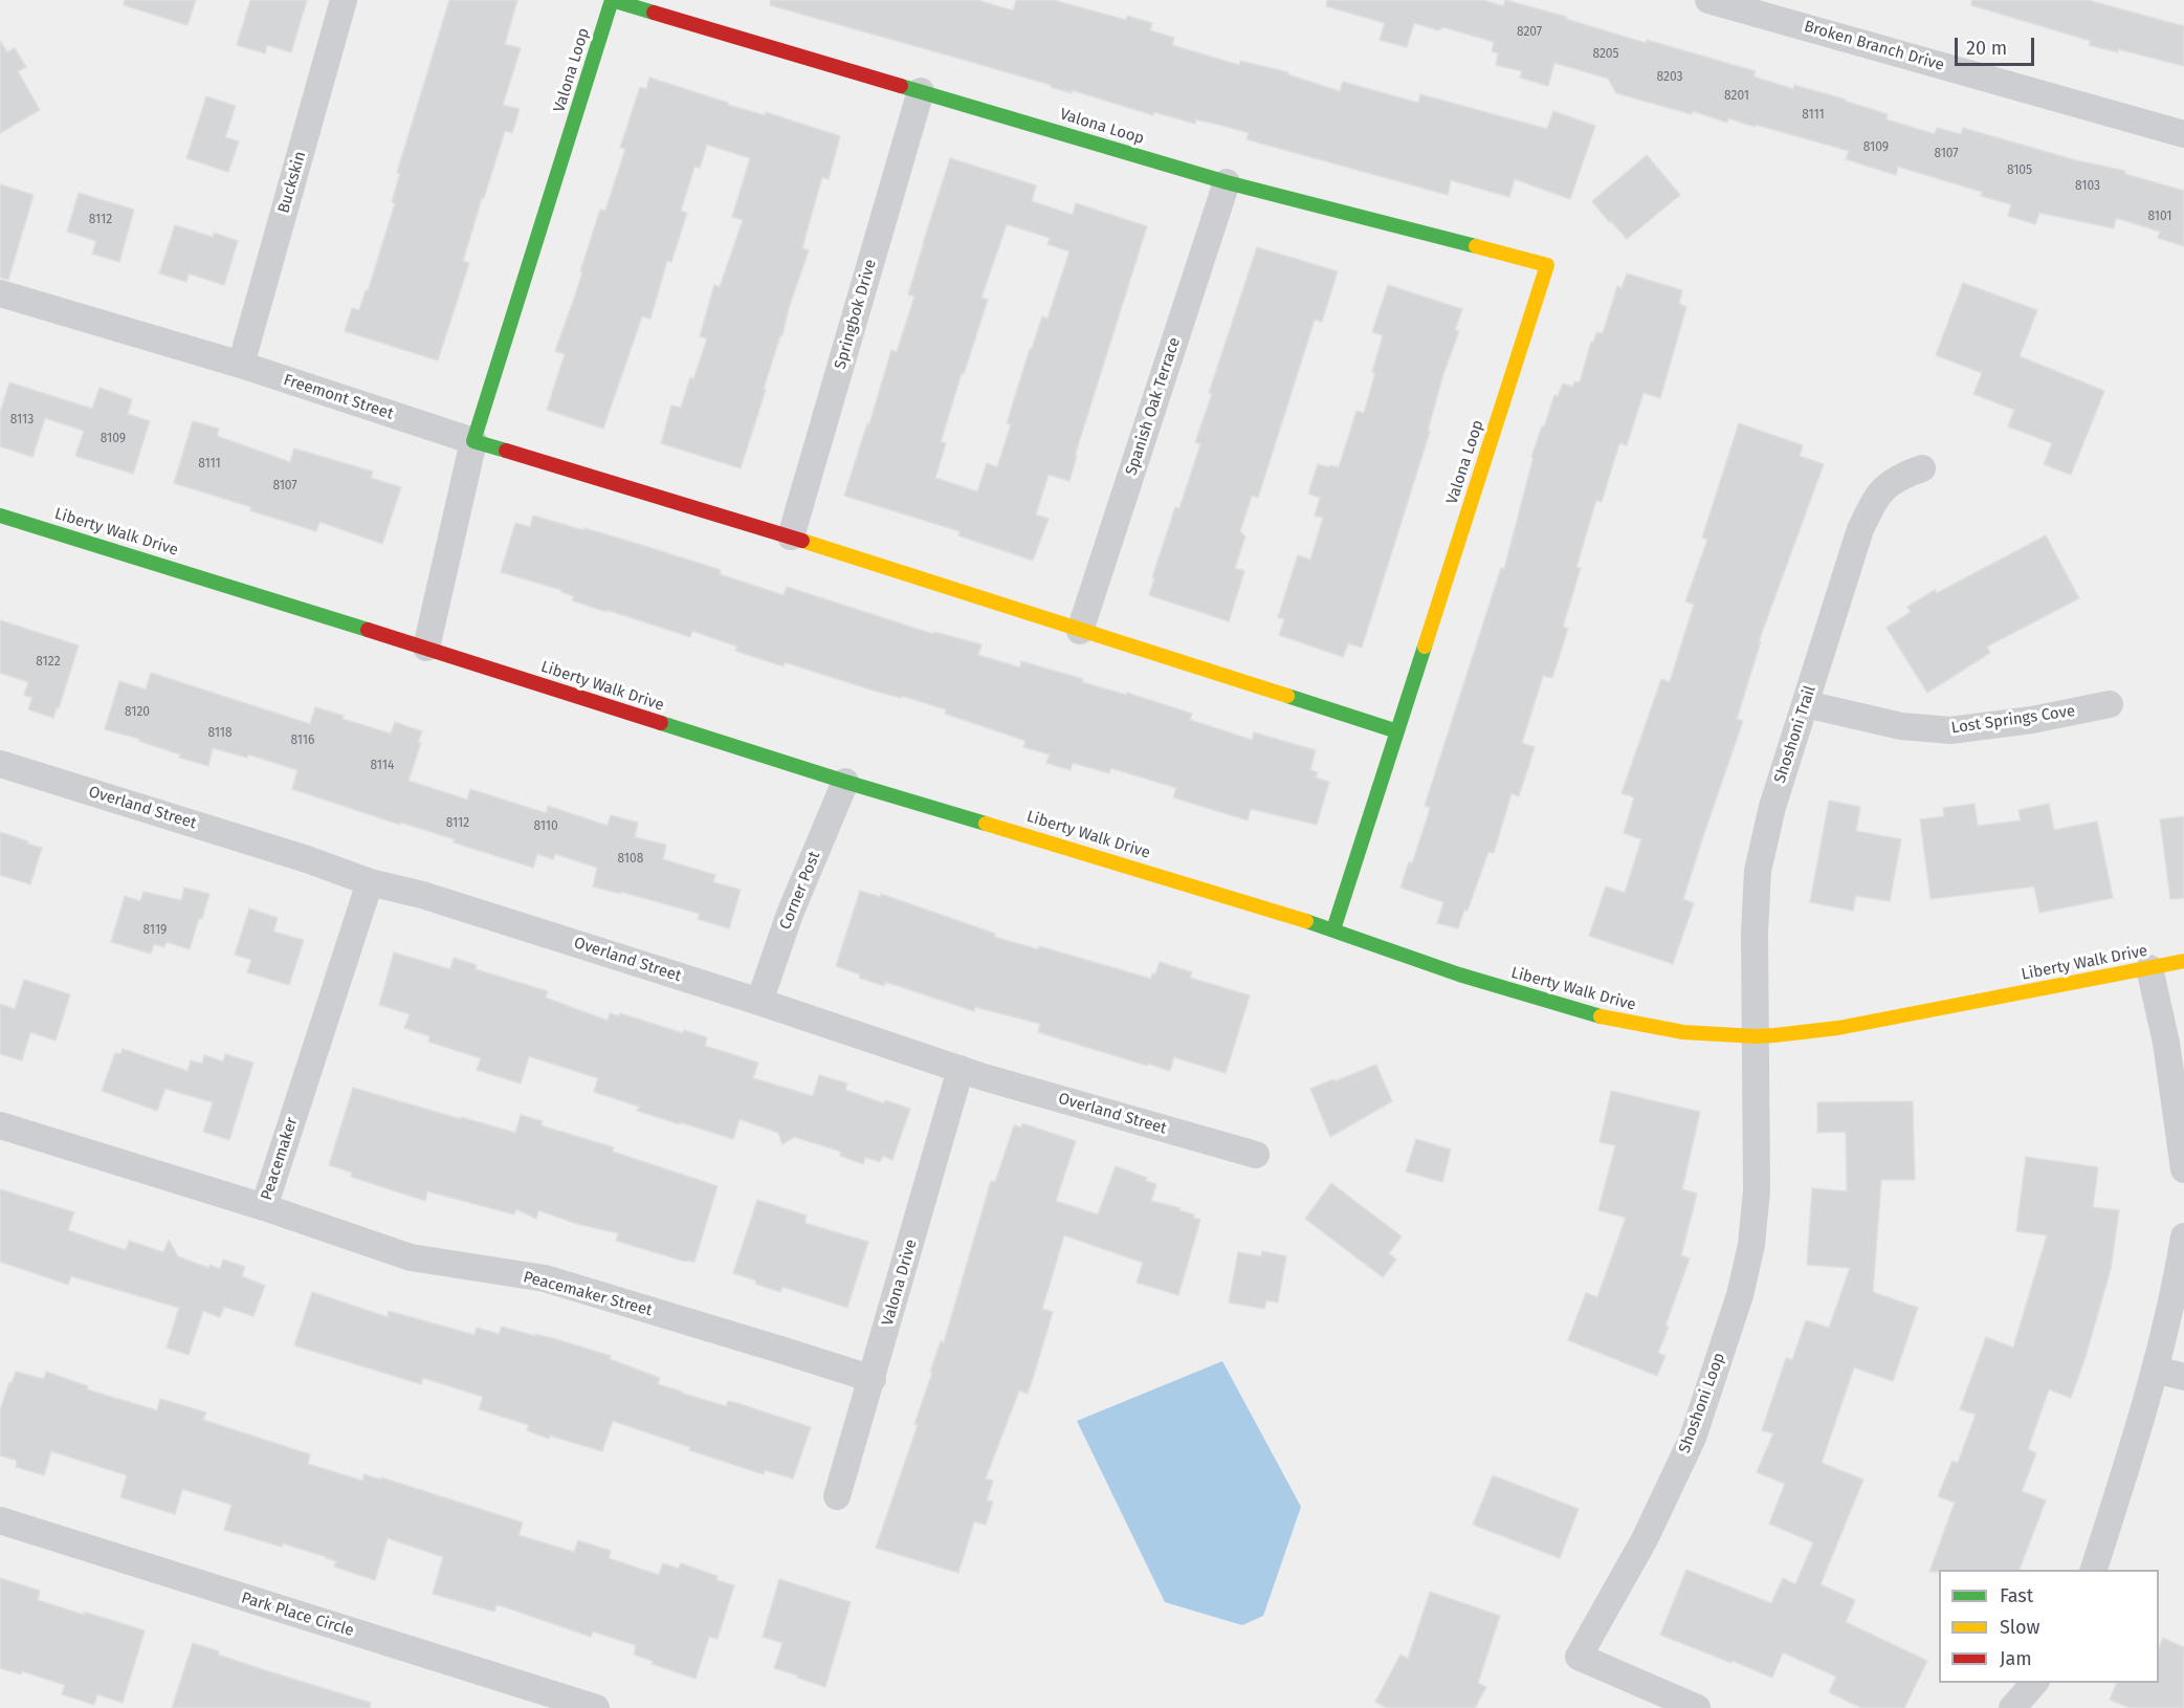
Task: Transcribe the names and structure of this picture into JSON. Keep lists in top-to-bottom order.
{
  "streets": {
    "street": [
      "Broken Branch Drive",
      "Valona Loop",
      "Buckskin",
      "Springbok Drive",
      "Freemont Street",
      "Spanish Oak Terrace",
      "Liberty Walk Drive",
      "Lost Springs Cove",
      "Shoshoni Trail",
      "Overland Street",
      "Corner Post",
      "Peacemaker",
      "Valona Drive",
      "Peacemaker Street",
      "Shoshoni Loop",
      "Park Place Circle"
    ]
  },
  "crossings": [
    ["Valona Loop", "Springbok Drive"],
    ["Valona Loop", "Freemont Street"],
    ["Valona Loop", "Spanish Oak Terrace"],
    ["Valona Loop", "Liberty Walk Drive"],
    ["Buckskin", "Freemont Street"],
    ["Liberty Walk Drive", "Shoshoni Trail"],
    ["Liberty Walk Drive", "Corner Post"],
    ["Liberty Walk Drive", "Shoshoni Loop"],
    ["Lost Springs Cove", "Shoshoni Trail"],
    ["Shoshoni Trail", "Shoshoni Loop"],
    ["Overland Street", "Corner Post"],
    ["Overland Street", "Peacemaker"],
    ["Overland Street", "Valona Drive"],
    ["Peacemaker", "Peacemaker Street"],
    ["Valona Drive", "Peacemaker Street"]
  ],
  "house_numbers": [
    "8207",
    "8205",
    "8203",
    "8201",
    "8111",
    "8109",
    "8107",
    "8105",
    "8103",
    "8101",
    "8112",
    "8113",
    "8109",
    "8111",
    "8107",
    "8122",
    "8120",
    "8118",
    "8116",
    "8114",
    "8112",
    "8110",
    "8108",
    "8119"
  ],
  "legend": ["Fast", "Slow", "Jam"],
  "scale_bar": "20 m"
}
